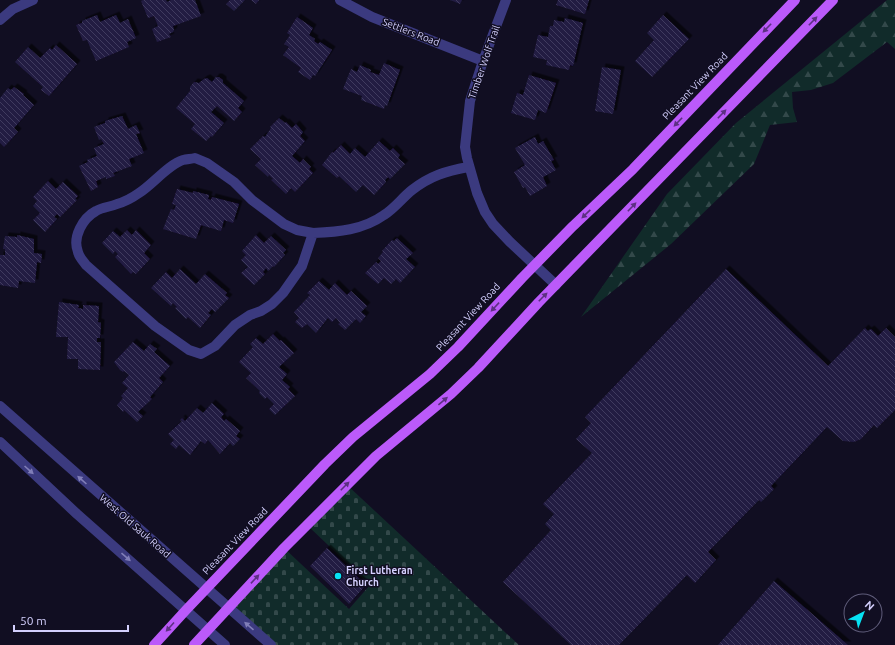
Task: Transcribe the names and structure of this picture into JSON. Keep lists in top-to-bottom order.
{
  "streets": {
    "main road": ["Pleasant View Road"],
    "street": ["Settlers Road", "Timber Wolf Trail", "West Old Sauk Road"]
  },
  "crossings": [
    ["Settlers Road", "Timber Wolf Trail"],
    ["Timber Wolf Trail", "Pleasant View Road"],
    ["Pleasant View Road", "West Old Sauk Road"]
  ],
  "places": ["First Lutheran Church"],
  "scale_bar": "50 m",
  "north": "top right"
}
